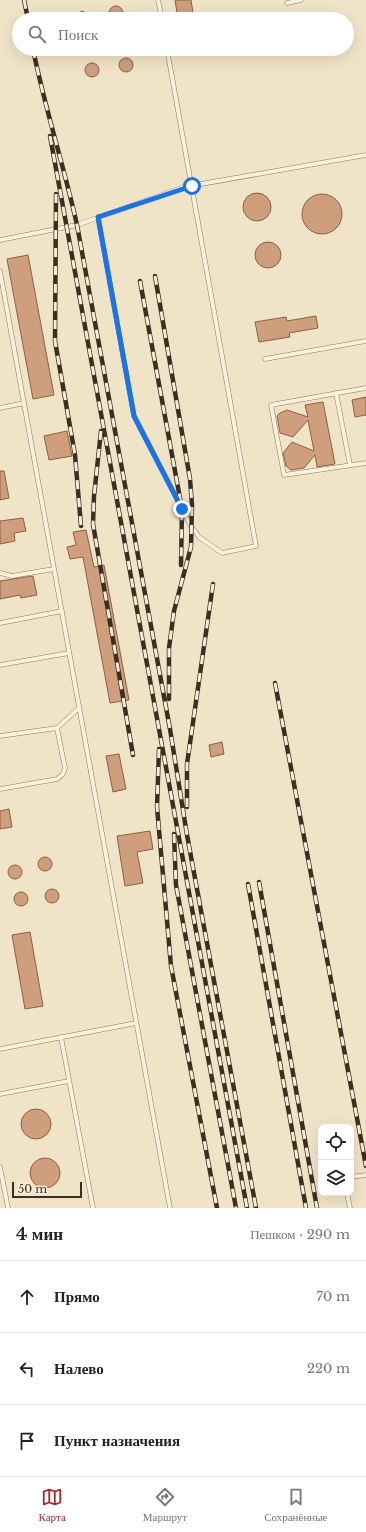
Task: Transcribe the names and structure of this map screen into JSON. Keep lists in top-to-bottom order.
{
  "scale_bar": "50 m",
  "page": {
    "search": "Поиск",
    "scale": "50 m",
    "heading": ["4 мин", "Пешком · 290 m"],
    "list": [
      ["Прямо", "70 m"],
      ["Налево", "220 m"],
      "Пункт назначения"
    ],
    "nav": ["Карта", "Маршрут", "Сохранённые"]
  }
}
